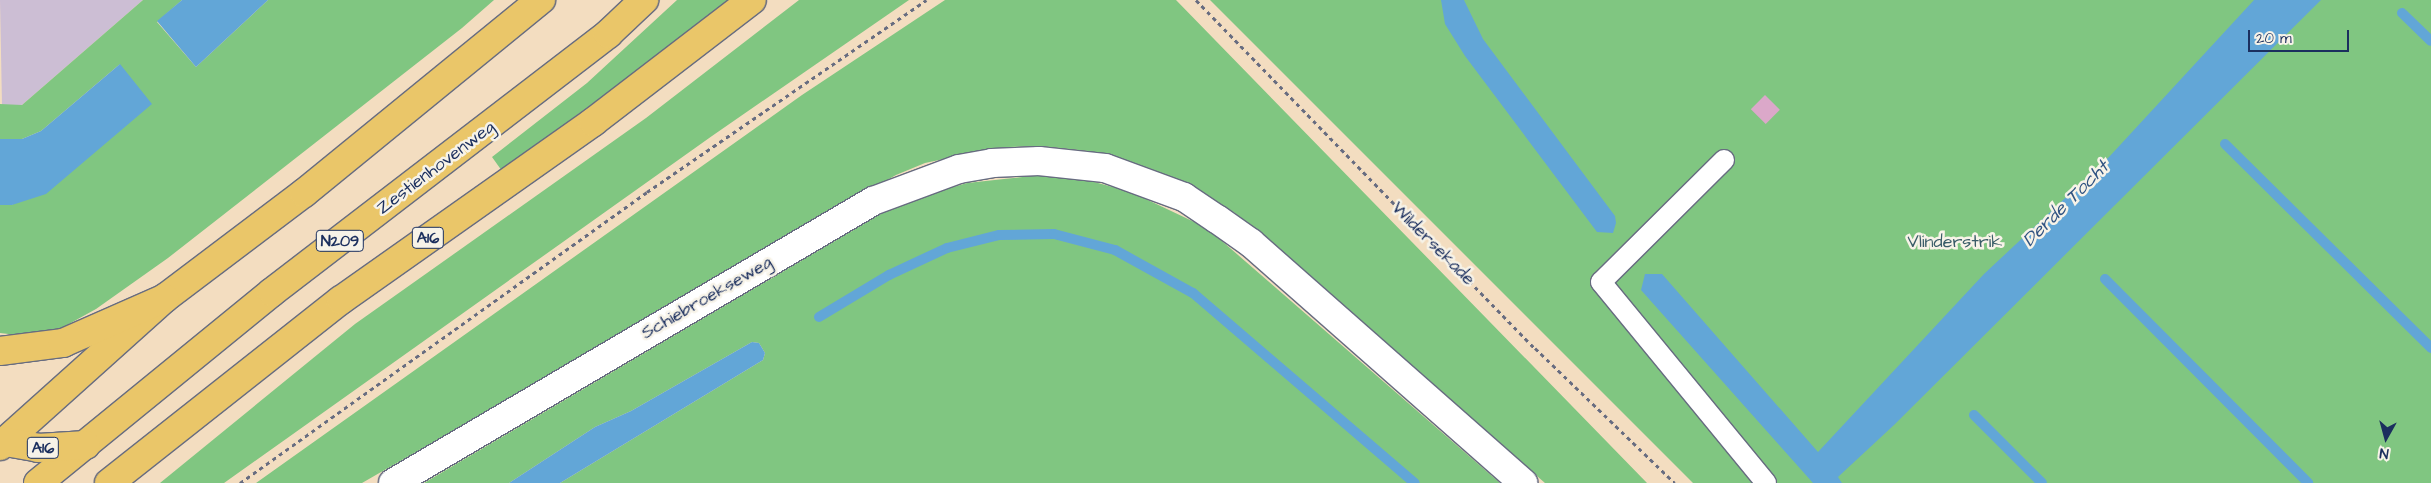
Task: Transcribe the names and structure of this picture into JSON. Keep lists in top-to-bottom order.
{
  "streets": {
    "main road": ["Zestienhovenweg", "A16", "N209"],
    "street": ["Schiebroekseweg"],
    "path": ["Wildersekade"]
  },
  "crossings": [
    ["Zestienhovenweg", "A16"]
  ],
  "water": ["Derde Tocht"],
  "parks": ["Vlinderstrik"],
  "scale_bar": "20 m",
  "north": "bottom"
}
